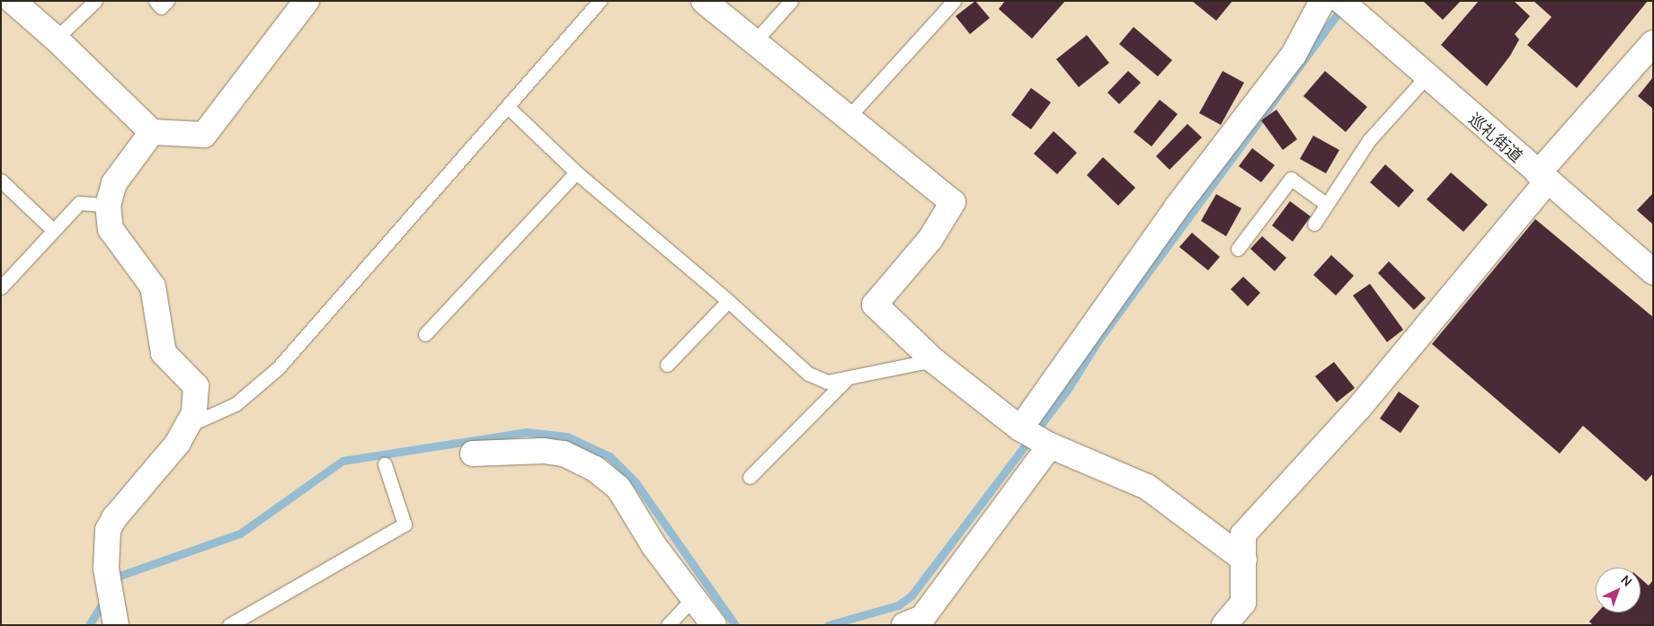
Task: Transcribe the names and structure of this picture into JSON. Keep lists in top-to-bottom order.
{
  "streets": {
    "street": ["巡礼街道"]
  },
  "north": "top right"
}
